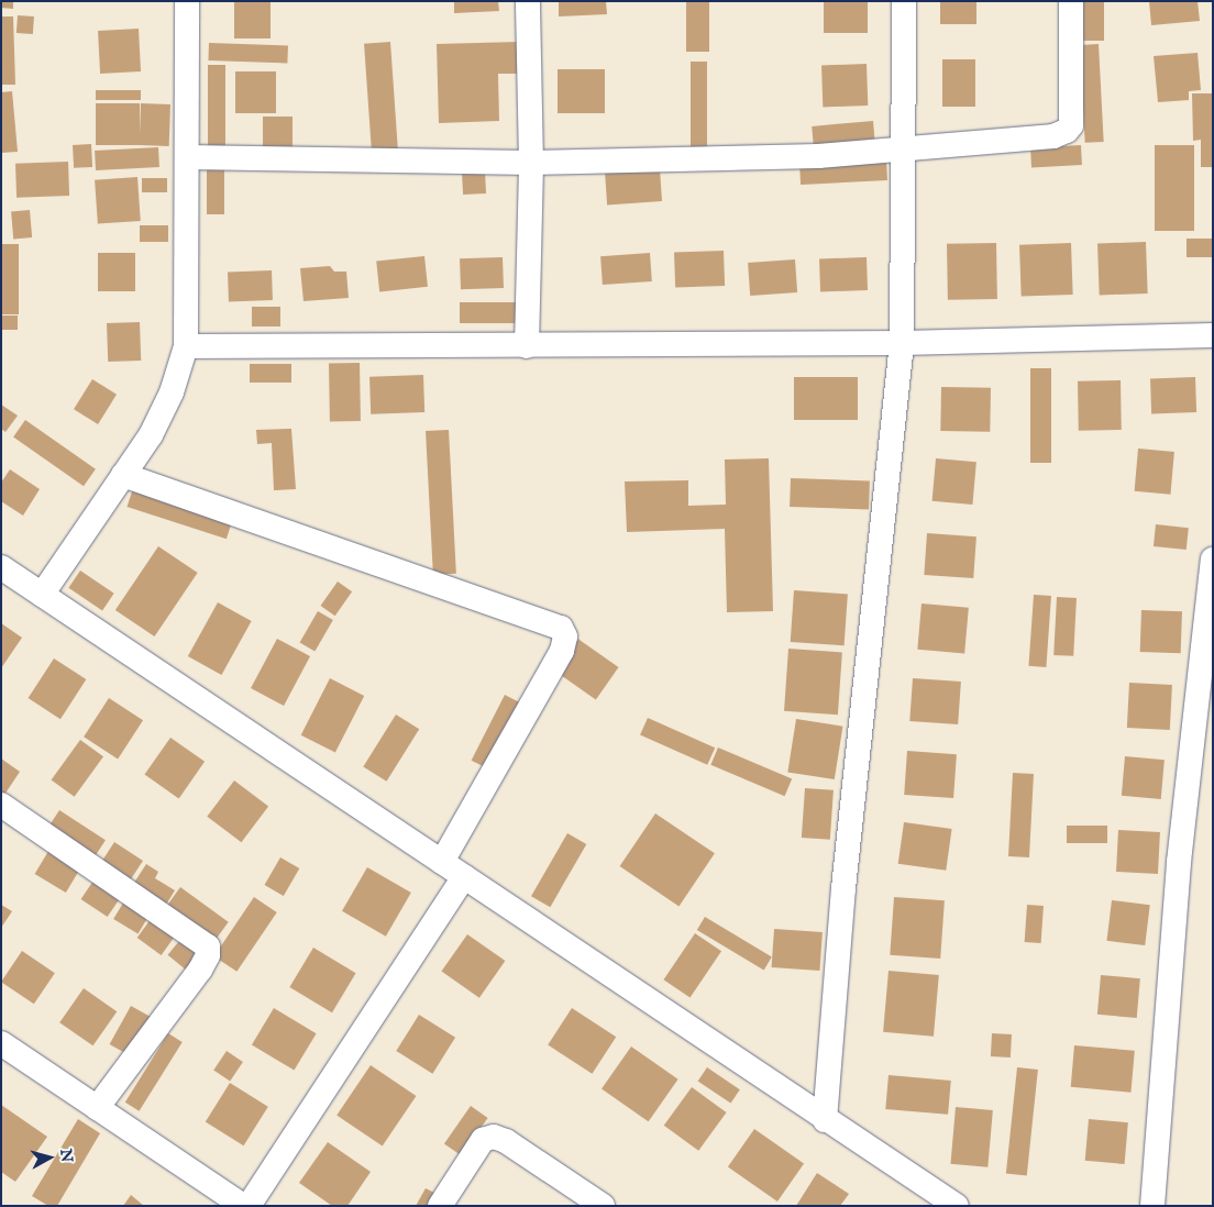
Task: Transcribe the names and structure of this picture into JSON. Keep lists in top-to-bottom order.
{
  "north": "right"
}
